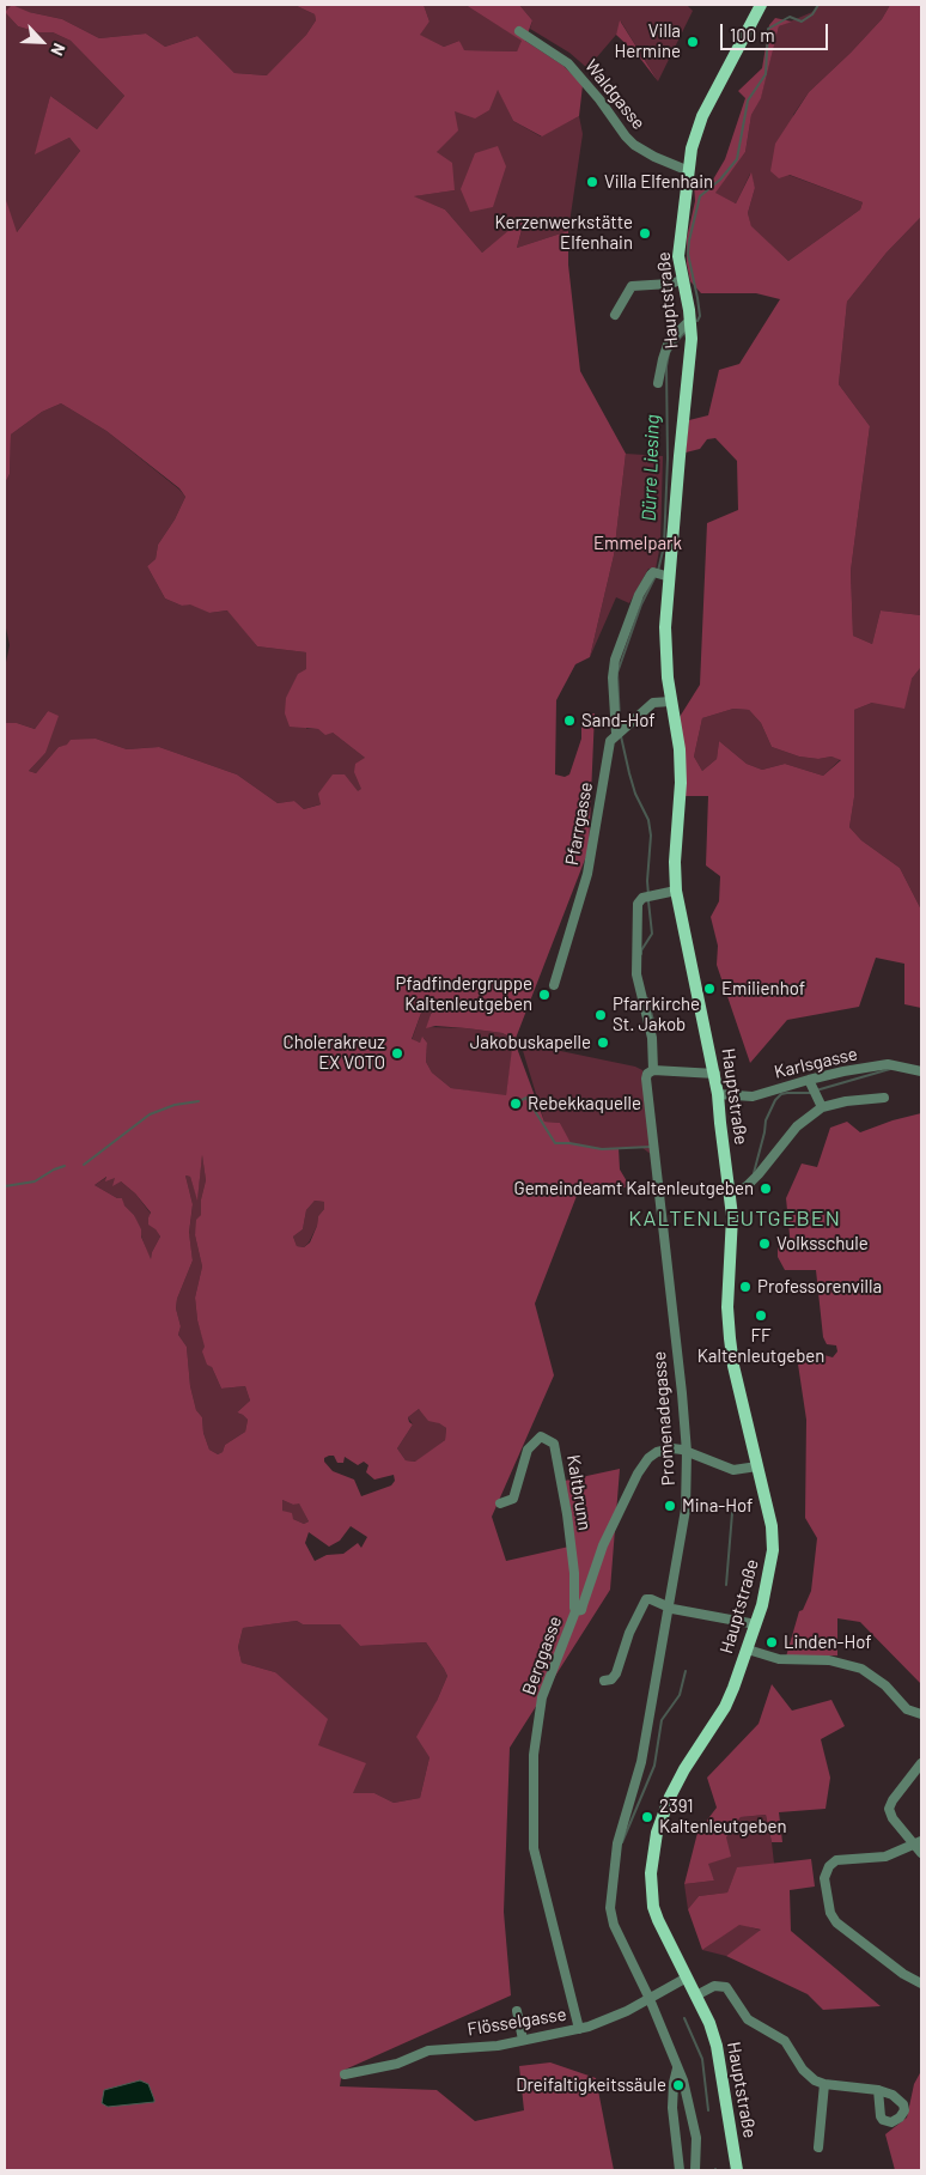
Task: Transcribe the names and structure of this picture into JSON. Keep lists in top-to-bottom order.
{
  "streets": {
    "main road": ["Hauptstraße"],
    "street": [
      "Waldgasse",
      "Pfarrgasse",
      "Karlsgasse",
      "Promenadegasse",
      "Kaltbrunn",
      "Berggasse",
      "Flösselgasse"
    ]
  },
  "crossings": [
    ["Waldgasse", "Hauptstraße"],
    ["Hauptstraße", "Karlsgasse"],
    ["Hauptstraße", "Promenadegasse"],
    ["Hauptstraße", "Berggasse"],
    ["Hauptstraße", "Flösselgasse"],
    ["Promenadegasse", "Berggasse"],
    ["Promenadegasse", "Flösselgasse"],
    ["Kaltbrunn", "Berggasse"],
    ["Berggasse", "Flösselgasse"]
  ],
  "districts": ["KALTENLEUTGEBEN"],
  "water": ["Dürre Liesing"],
  "parks": ["Emmelpark"],
  "places": [
    "Villa Hermine",
    "Villa Elfenhain",
    "Kerzenwerkstätte Elfenhain",
    "Sand-Hof",
    "Emilienhof",
    "Pfadfindergruppe Kaltenleutgeben",
    "Pfarrkirche St. Jakob",
    "Jakobuskapelle",
    "Cholerakreuz EX VOTO",
    "Rebekkaquelle",
    "Gemeindeamt Kaltenleutgeben",
    "Volksschule",
    "Professorenvilla",
    "FF Kaltenleutgeben",
    "Mina-Hof",
    "Linden-Hof",
    "2391 Kaltenleutgeben",
    "Dreifaltigkeitssäule"
  ],
  "scale_bar": "100 m",
  "north": "bottom right"
}
